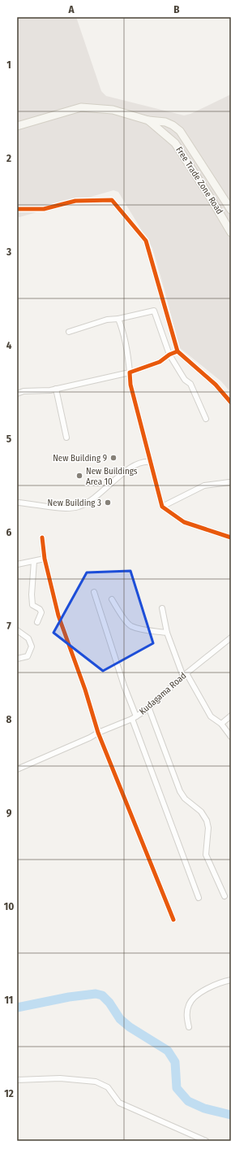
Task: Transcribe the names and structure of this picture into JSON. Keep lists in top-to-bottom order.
{
  "streets": {
    "street": ["Free Trade Zone Road", "Kudagama Road"]
  },
  "places": ["New Building 9", "New Buildings Area 10", "New Building 3"],
  "grid": {
    "columns": ["A", "B"],
    "rows": [
      "1",
      "2",
      "3",
      "4",
      "5",
      "6",
      "7",
      "8",
      "9",
      "10",
      "11",
      "12"
    ]
  }
}
